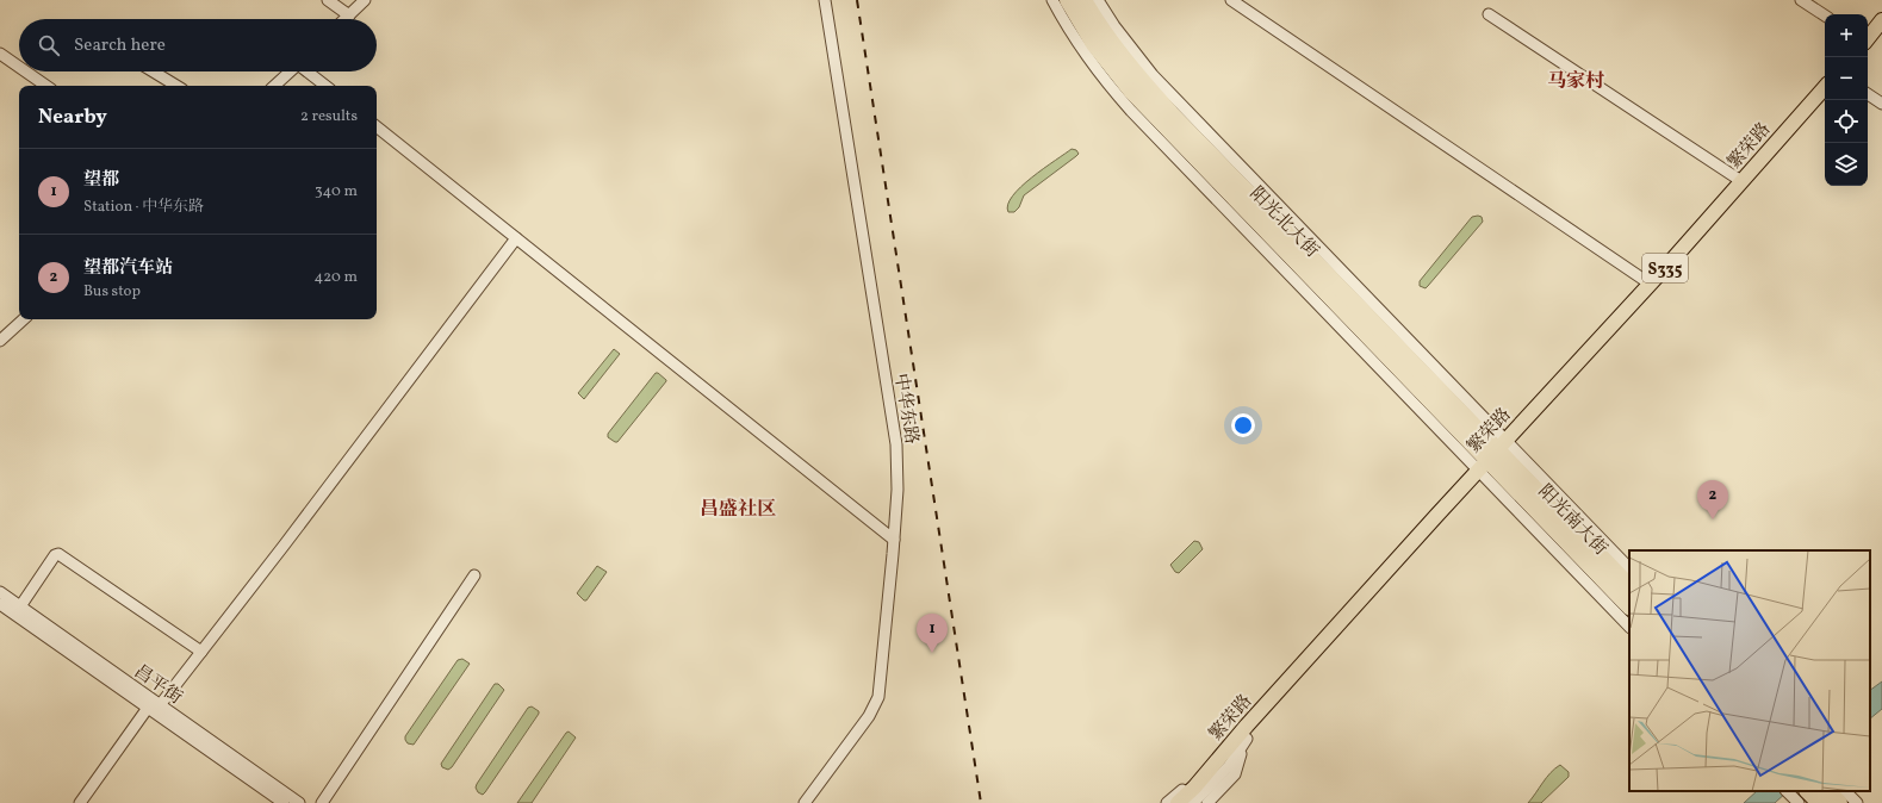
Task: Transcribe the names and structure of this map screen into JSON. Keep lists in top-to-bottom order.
{
  "streets": {
    "highway": ["阳光北大街", "阳光南大街"],
    "main road": ["繁荣路", "S335"],
    "street": ["中华东路", "昌平街"]
  },
  "crossings": [
    ["繁荣路", "阳光北大街"],
    ["繁荣路", "阳光南大街"],
    ["阳光北大街", "阳光南大街"]
  ],
  "districts": ["马家村", "昌盛社区"],
  "page": {
    "map_buttons": ["+", "−"],
    "search": "Search here",
    "heading": ["Nearby", "2 results"],
    "list": [
      {
        "mark": "1",
        "name": "望都",
        "note": "Station · 中华东路",
        "value": "340 m"
      },
      {
        "mark": "2",
        "name": "望都汽车站",
        "note": "Bus stop",
        "value": "420 m"
      }
    ],
    "pins": ["2", "1"]
  }
}
